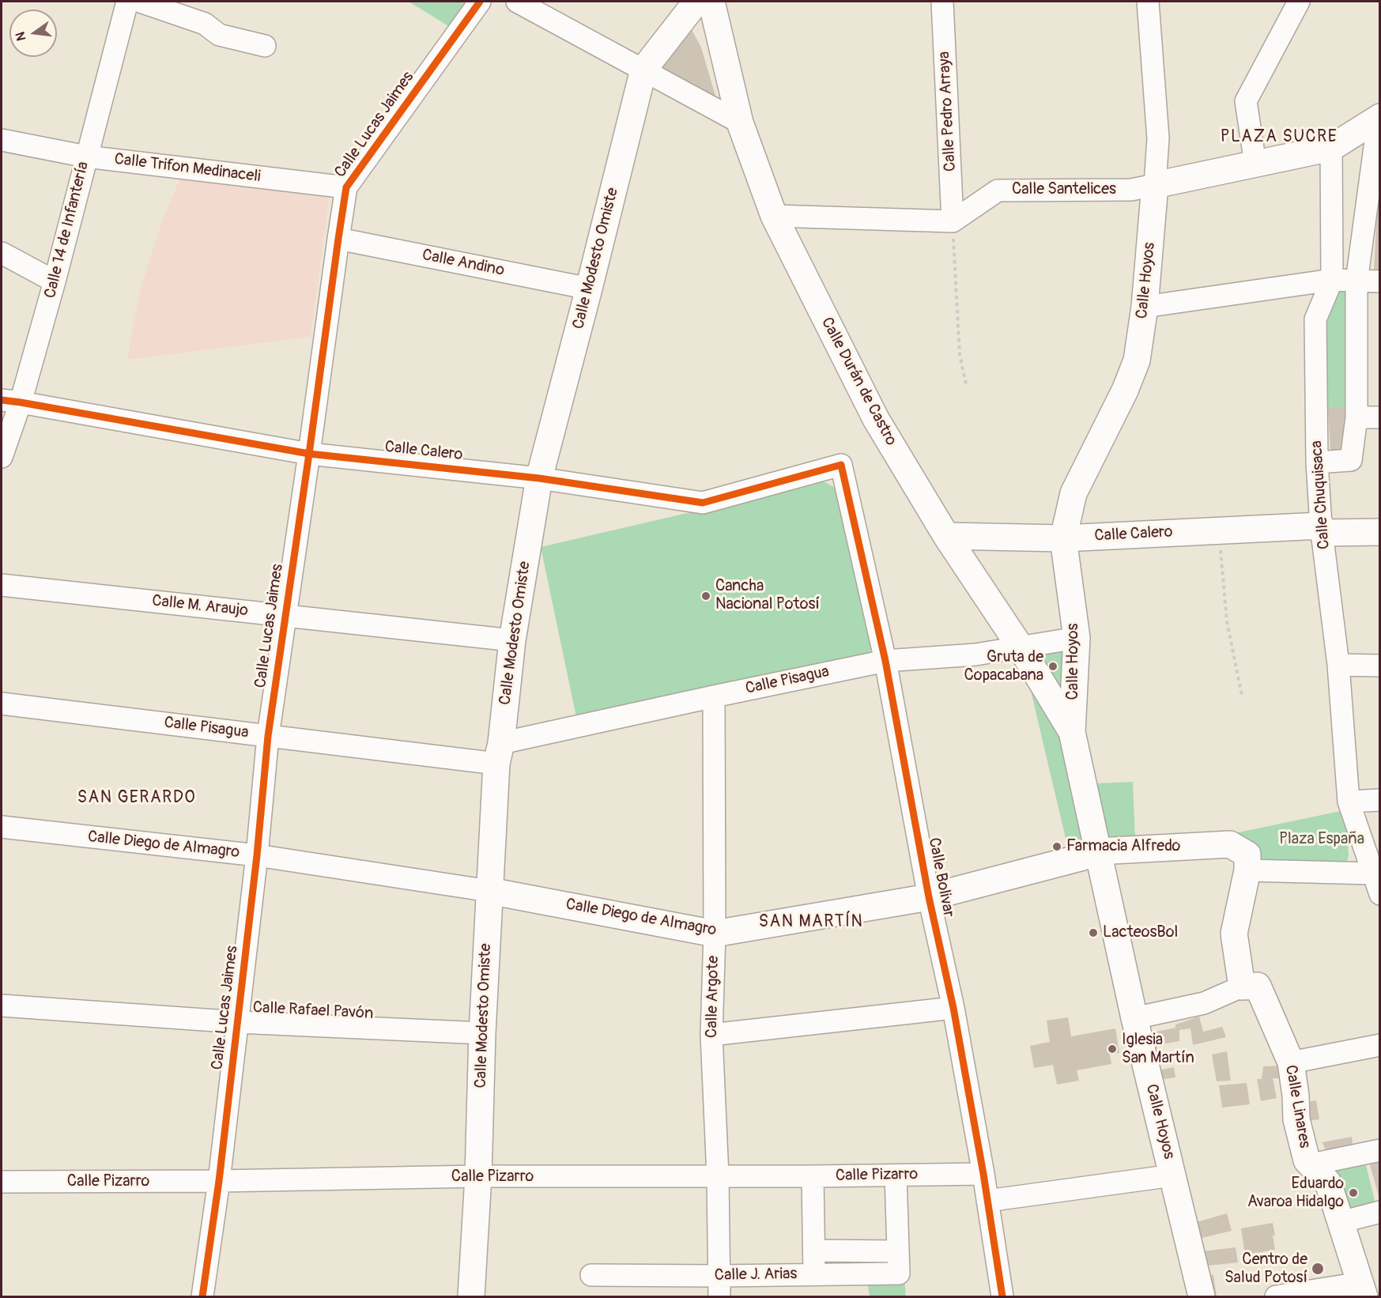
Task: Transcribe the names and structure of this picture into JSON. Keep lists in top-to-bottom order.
{
  "streets": {
    "main road": [
      "Calle Santelices",
      "Calle Modesto Omiste",
      "Calle Hoyos",
      "Calle Durán de Castro",
      "Calle Calero",
      "Calle Diego de Almagro",
      "Calle Linares"
    ],
    "street": [
      "Calle Pedro Arraya",
      "Calle Lucas Jaimes",
      "Calle Trifon Medinaceli",
      "Calle 14 de Infantería",
      "Calle Andino",
      "Calle Chuquisaca",
      "Calle M. Araujo",
      "Calle Pisagua",
      "Calle Bolivar",
      "Calle Argote",
      "Calle Rafael Pavón",
      "Calle Pizarro",
      "Calle J. Arias"
    ]
  },
  "crossings": [
    ["Calle Pedro Arraya", "Calle Santelices"],
    ["Calle Lucas Jaimes", "Calle Trifon Medinaceli"],
    ["Calle Lucas Jaimes", "Calle Andino"],
    ["Calle Lucas Jaimes", "Calle Calero"],
    ["Calle Lucas Jaimes", "Calle M. Araujo"],
    ["Calle Lucas Jaimes", "Calle Pisagua"],
    ["Calle Lucas Jaimes", "Calle Diego de Almagro"],
    ["Calle Lucas Jaimes", "Calle Rafael Pavón"],
    ["Calle Lucas Jaimes", "Calle Pizarro"],
    ["Calle Trifon Medinaceli", "Calle 14 de Infantería"],
    ["Calle Santelices", "Calle Hoyos"],
    ["Calle Santelices", "Calle Chuquisaca"],
    ["Calle 14 de Infantería", "Calle Calero"],
    ["Calle Modesto Omiste", "Calle Andino"],
    ["Calle Modesto Omiste", "Calle Calero"],
    ["Calle Modesto Omiste", "Calle M. Araujo"],
    ["Calle Modesto Omiste", "Calle Pisagua"],
    ["Calle Modesto Omiste", "Calle Diego de Almagro"],
    ["Calle Modesto Omiste", "Calle Rafael Pavón"],
    ["Calle Modesto Omiste", "Calle Pizarro"],
    ["Calle Hoyos", "Calle Durán de Castro"],
    ["Calle Hoyos", "Calle Calero"],
    ["Calle Hoyos", "Calle Pisagua"],
    ["Calle Hoyos", "Calle Diego de Almagro"],
    ["Calle Durán de Castro", "Calle Calero"],
    ["Calle Durán de Castro", "Calle Pisagua"],
    ["Calle Calero", "Calle Chuquisaca"],
    ["Calle Calero", "Calle Bolivar"],
    ["Calle Pisagua", "Calle Bolivar"],
    ["Calle Pisagua", "Calle Argote"],
    ["Calle Diego de Almagro", "Calle Bolivar"],
    ["Calle Diego de Almagro", "Calle Argote"],
    ["Calle Bolivar", "Calle Pizarro"],
    ["Calle Argote", "Calle Pizarro"],
    ["Calle Argote", "Calle J. Arias"],
    ["Calle Pizarro", "Calle J. Arias"]
  ],
  "districts": ["PLAZA SUCRE", "SAN GERARDO", "SAN MARTÍN"],
  "parks": ["Plaza España"],
  "places": [
    "Cancha Nacional Potosí",
    "Gruta de Copacabana",
    "Farmacia Alfredo",
    "LacteosBol",
    "Iglesia San Martín",
    "Eduardo Avaroa Hidalgo",
    "Centro de Salud Potosí"
  ],
  "north": "left"
}
